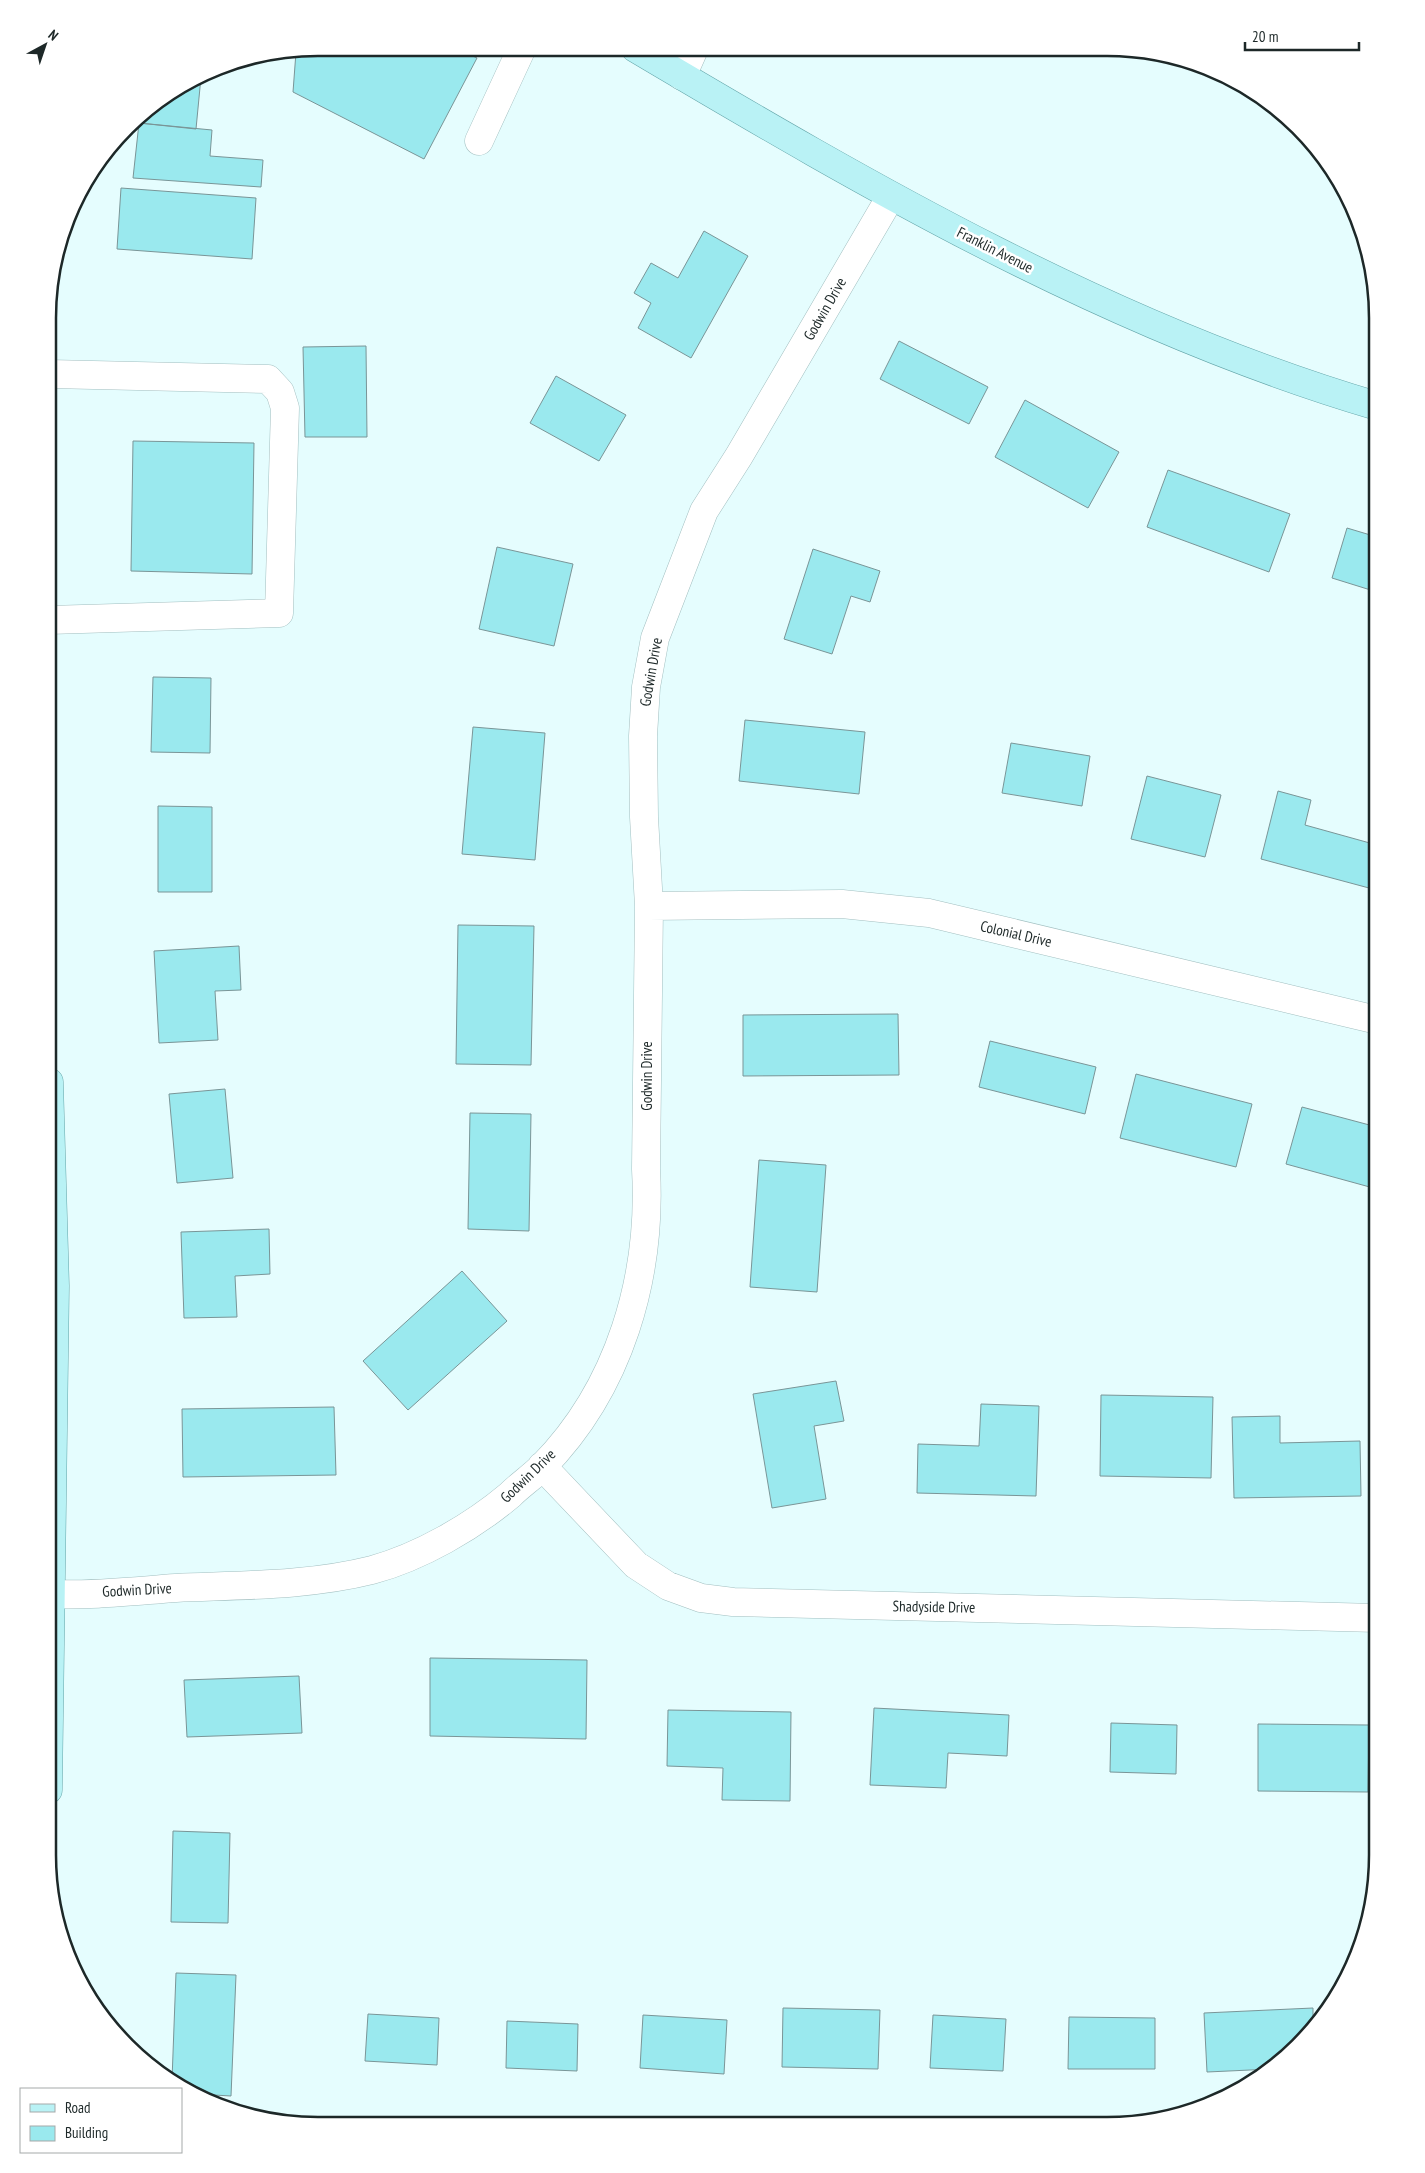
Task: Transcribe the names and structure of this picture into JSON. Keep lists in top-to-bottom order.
{
  "streets": {
    "main road": ["Franklin Avenue"],
    "street": ["Godwin Drive", "Colonial Drive", "Shadyside Drive"]
  },
  "crossings": [
    ["Franklin Avenue", "Godwin Drive"],
    ["Godwin Drive", "Colonial Drive"],
    ["Godwin Drive", "Shadyside Drive"]
  ],
  "legend": ["Road", "Building"],
  "scale_bar": "20 m",
  "north": "top right"
}
